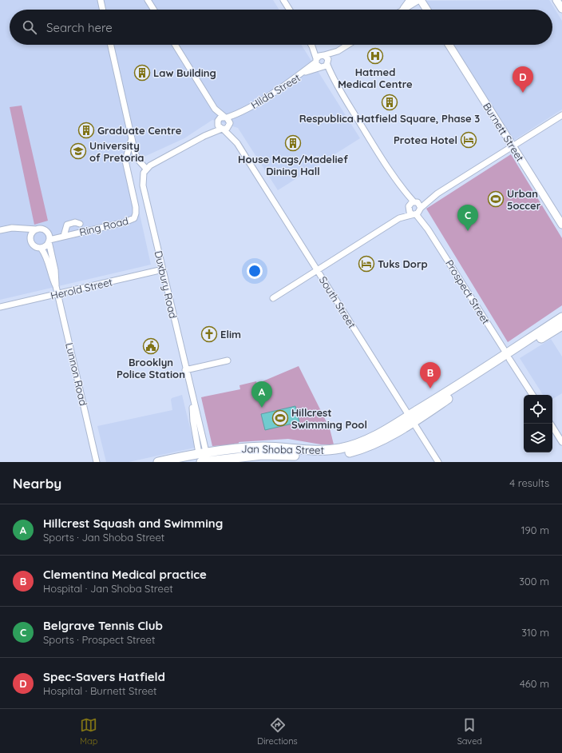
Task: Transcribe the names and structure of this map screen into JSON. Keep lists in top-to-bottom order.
{
  "streets": {
    "main road": ["Jan Shoba Street"],
    "street": [
      "Hilda Street",
      "Burnett Street",
      "Ring Road",
      "Duxbury Road",
      "Herold Street",
      "Prospect Street",
      "South Street",
      "Lunnon Road"
    ]
  },
  "crossings": [
    ["Hilda Street", "South Street"],
    ["Ring Road", "Duxbury Road"],
    ["Ring Road", "Lunnon Road"],
    ["Duxbury Road", "Herold Street"],
    ["Duxbury Road", "Jan Shoba Street"],
    ["Herold Street", "Lunnon Road"],
    ["Prospect Street", "Jan Shoba Street"],
    ["South Street", "Jan Shoba Street"]
  ],
  "places": {
    "hospital": ["Hatmed Medical Centre"],
    "building": [
      "Law Building",
      "Respublica Hatfield Square, Phase 3",
      "Graduate Centre",
      "House Mags/Madelief Dining Hall"
    ],
    "hotel": ["Protea Hotel", "Tuks Dorp"],
    "school or university": ["University of Pretoria"],
    "sports": ["Urban 5occer", "Hillcrest Swimming Pool"],
    "church": ["Elim"],
    "public building": ["Brooklyn Police Station"]
  },
  "page": {
    "search": "Search here",
    "pins": [
      "D",
      "C",
      "B",
      "A"
    ],
    "heading": ["Nearby", "4 results"],
    "list": [
      {
        "mark": "A",
        "name": "Hillcrest Squash and Swimming",
        "note": "Sports · Jan Shoba Street",
        "value": "190 m"
      },
      {
        "mark": "B",
        "name": "Clementina Medical practice",
        "note": "Hospital · Jan Shoba Street",
        "value": "300 m"
      },
      {
        "mark": "C",
        "name": "Belgrave Tennis Club",
        "note": "Sports · Prospect Street",
        "value": "310 m"
      },
      {
        "mark": "D",
        "name": "Spec-Savers Hatfield",
        "note": "Hospital · Burnett Street",
        "value": "460 m"
      }
    ],
    "nav": ["Map", "Directions", "Saved"]
  }
}
